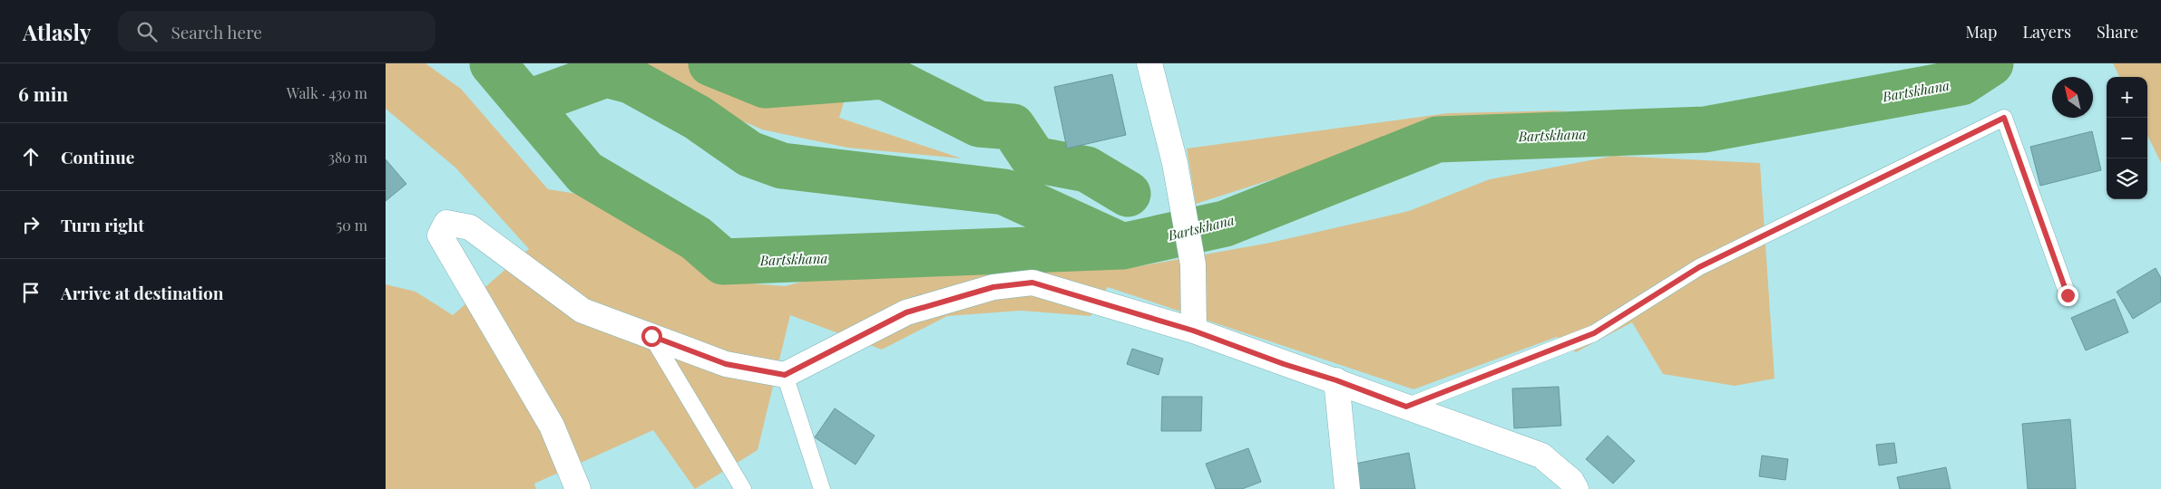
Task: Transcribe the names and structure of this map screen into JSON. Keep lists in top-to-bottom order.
{
  "water": ["Bartskhana"],
  "north": "top left",
  "page": {
    "header": "Atlasly",
    "search": "Search here",
    "nav": ["Map", "Layers", "Share"],
    "heading": ["6 min", "Walk · 430 m"],
    "map_buttons": ["+", "−"],
    "list": [
      ["Continue", "380 m"],
      ["Turn right", "50 m"],
      "Arrive at destination"
    ]
  }
}
